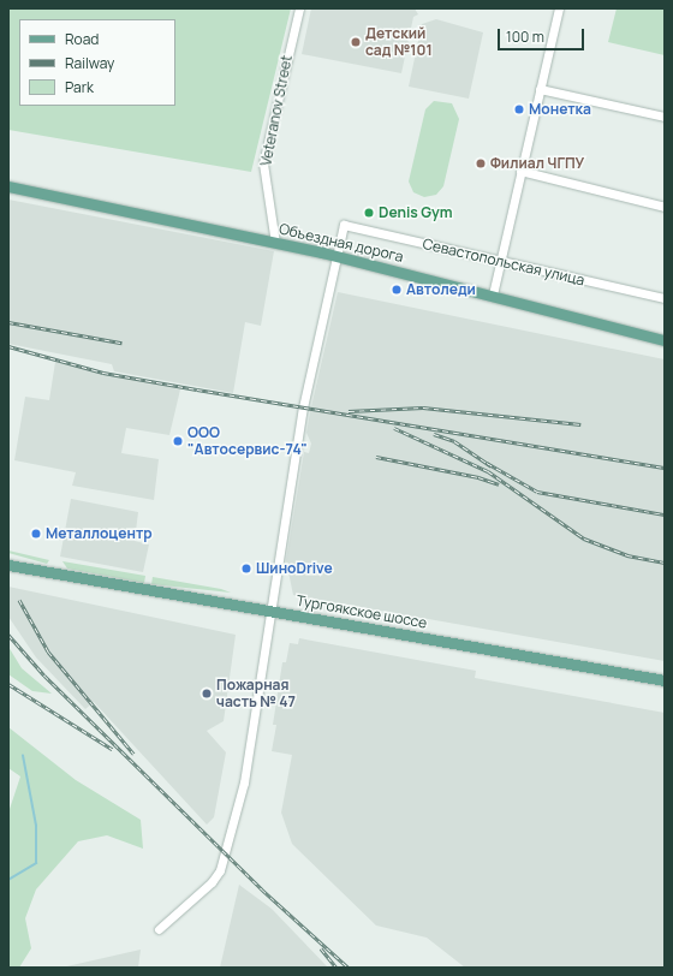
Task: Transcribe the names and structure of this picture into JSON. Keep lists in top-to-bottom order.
{
  "streets": {
    "main road": ["Объездная дорога", "Тургоякское шоссе"],
    "street": ["Veteranov Street", "Севастопольская улица"]
  },
  "crossings": [
    ["Veteranov Street", "Объездная дорога"],
    ["Объездная дорога", "Севастопольская улица"]
  ],
  "places": [
    "Детский сад №101",
    "Монетка",
    "Филиал ЧГПУ",
    "Denis Gym",
    "Автоледи",
    "ООО \"Автосервис-74\"",
    "Металлоцентр",
    "ШиноDrive",
    "Пожарная часть № 47"
  ],
  "legend": ["Road", "Railway", "Park"],
  "scale_bar": "100 m"
}
